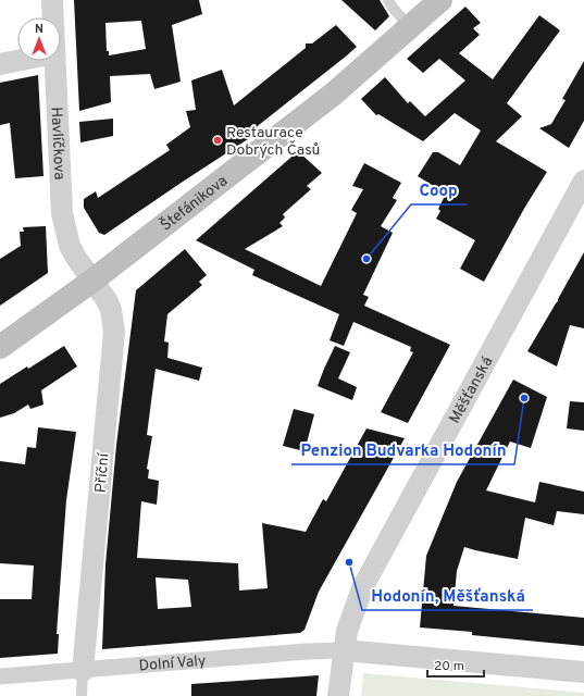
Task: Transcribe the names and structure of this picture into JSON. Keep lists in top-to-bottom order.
{
  "streets": {
    "main road": ["Štefánikova"],
    "street": [
      "Havlíčkova",
      "Měšťanská",
      "Příční",
      "Dolní Valy"
    ]
  },
  "crossings": [
    ["Havlíčkova", "Štefánikova"],
    ["Havlíčkova", "Příční"],
    ["Štefánikova", "Příční"],
    ["Měšťanská", "Dolní Valy"],
    ["Příční", "Dolní Valy"]
  ],
  "places": [
    "Restaurace Dobrých Časů",
    "Coop",
    "Penzion Budvarka Hodonín",
    "Hodonín, Měšťanská"
  ],
  "scale_bar": "20 m",
  "north": "top"
}
